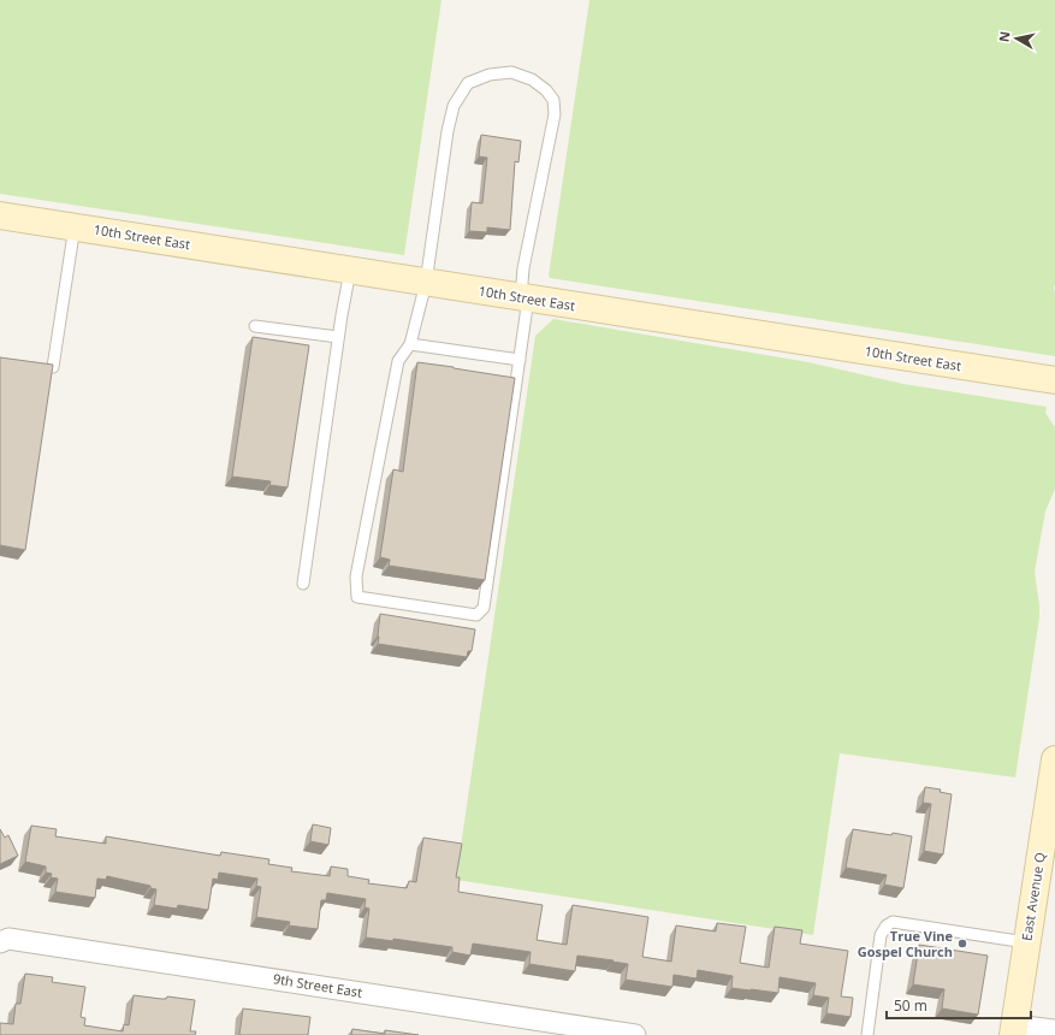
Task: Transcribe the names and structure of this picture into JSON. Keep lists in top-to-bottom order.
{
  "streets": {
    "main road": ["10th Street East", "East Avenue Q"],
    "street": ["9th Street East"]
  },
  "places": ["True Vine Gospel Church"],
  "scale_bar": "50 m",
  "north": "left"
}
